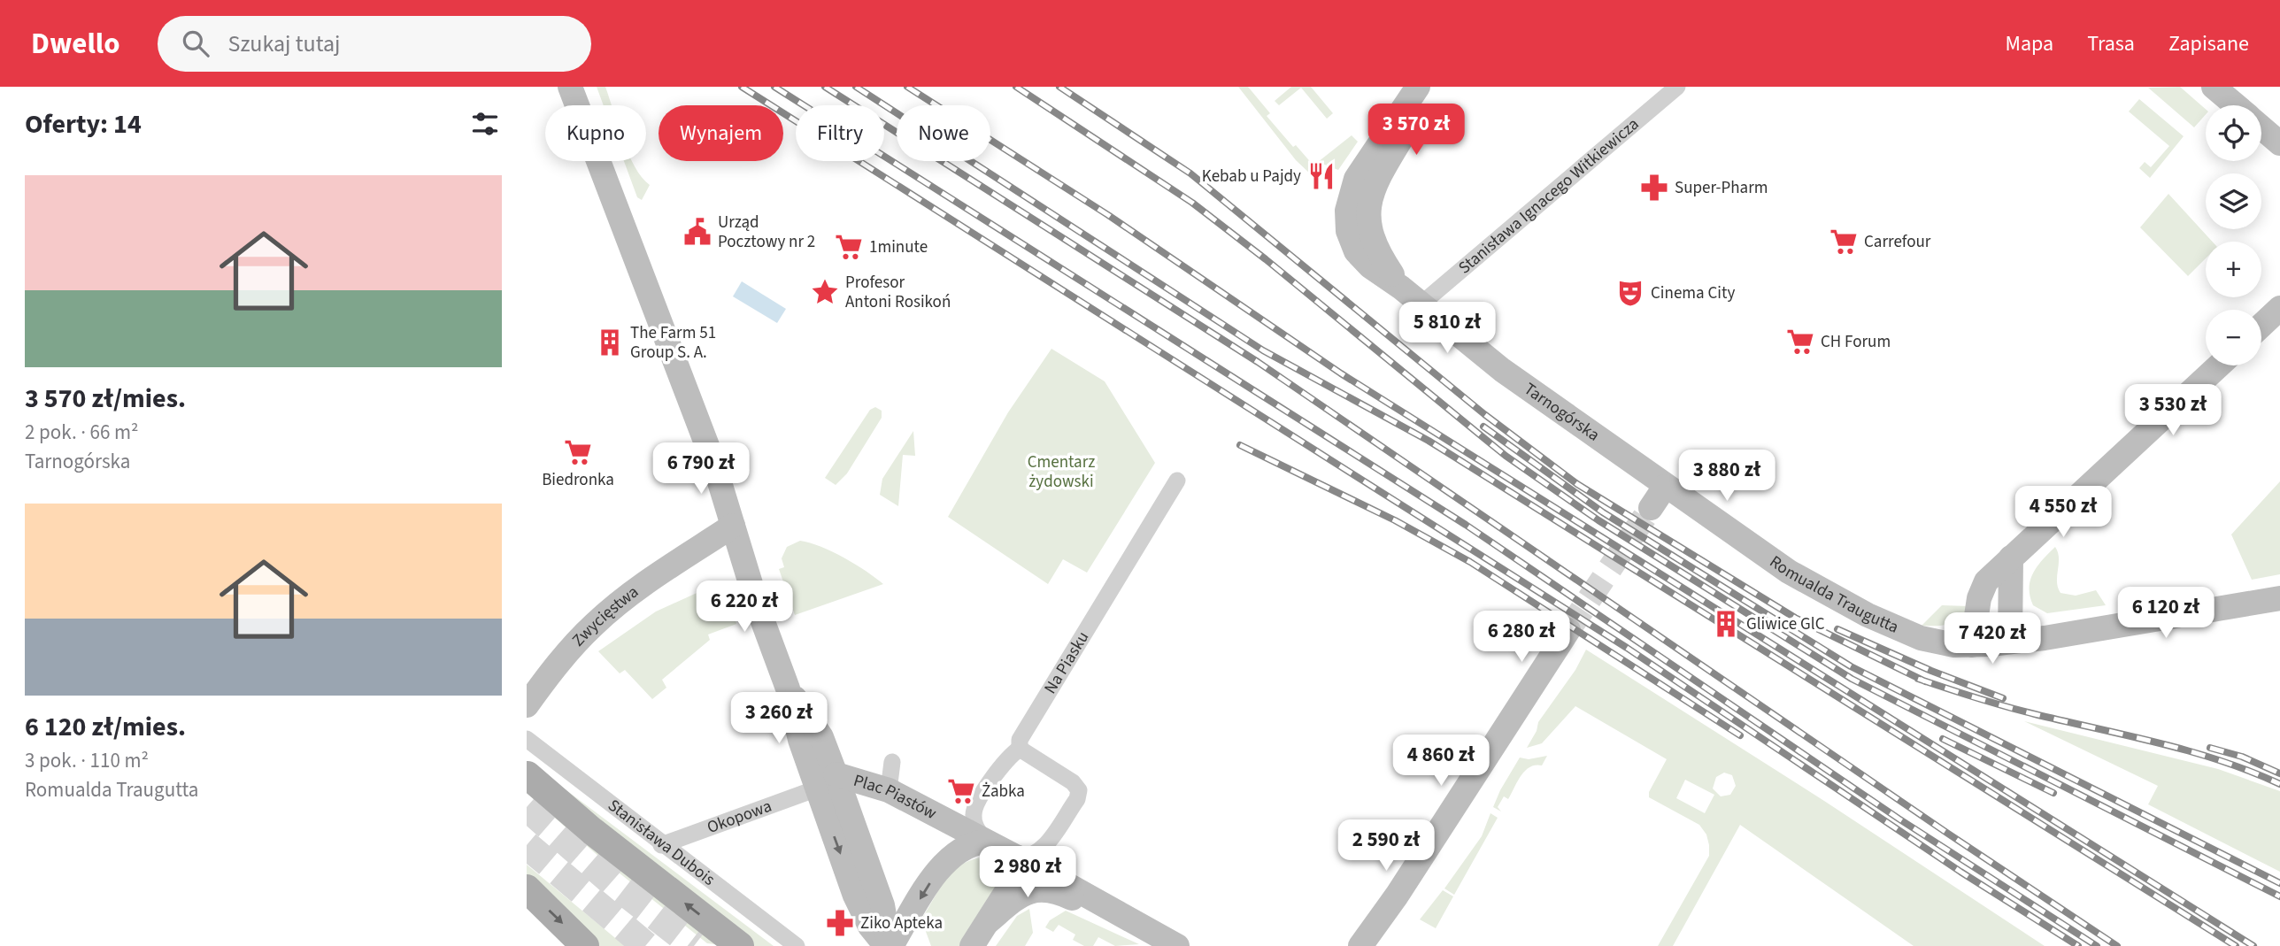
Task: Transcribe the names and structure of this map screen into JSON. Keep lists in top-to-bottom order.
{
  "streets": {
    "main road": [
      "Tarnogórska",
      "Romualda Traugutta",
      "Zwycięstwa",
      "Plac Piastów"
    ],
    "street": [
      "Stanisława Ignacego Witkiewicza",
      "Na Piasku",
      "Okopowa",
      "Stanisława Dubois"
    ]
  },
  "crossings": [
    ["Stanisława Ignacego Witkiewicza", "Tarnogórska"],
    ["Tarnogórska", "Romualda Traugutta"],
    ["Na Piasku", "Plac Piastów"],
    ["Plac Piastów", "Okopowa"],
    ["Okopowa", "Stanisława Dubois"]
  ],
  "parks": ["Cmentarz żydowski"],
  "places": {
    "restaurant": ["Kebab u Pajdy"],
    "pharmacy": ["Super-Pharm", "Ziko Apteka"],
    "public building": ["Urząd Pocztowy nr 2"],
    "supermarket": [
      "Carrefour",
      "1minute",
      "CH Forum",
      "Biedronka",
      "Żabka"
    ],
    "place": ["Profesor Antoni Rosikoń"],
    "theatre": ["Cinema City"],
    "building": ["The Farm 51 Group S. A.", "Gliwice GlC"]
  },
  "page": {
    "header": "Dwello",
    "search": "Szukaj tutaj",
    "nav": ["Mapa", "Trasa", "Zapisane"],
    "heading": "Oferty: 14",
    "price": [
      "3 570 zł",
      "5 810 zł",
      "3 530 zł",
      "6 790 zł",
      "3 880 zł",
      "4 550 zł",
      "6 220 zł",
      "6 120 zł",
      "6 280 zł",
      "7 420 zł",
      "3 260 zł",
      "4 860 zł",
      "2 590 zł",
      "2 980 zł"
    ],
    "map_buttons": ["+", "−"],
    "chip": [
      "Kupno",
      "Wynajem",
      "Filtry",
      "Nowe"
    ],
    "list": [
      {
        "name": "3 570 zł/mies.",
        "note": "2 pok. · 66 m² · Tarnogórska"
      },
      {
        "name": "6 120 zł/mies.",
        "note": "3 pok. · 110 m² · Romualda Traugutta"
      }
    ]
  }
}
